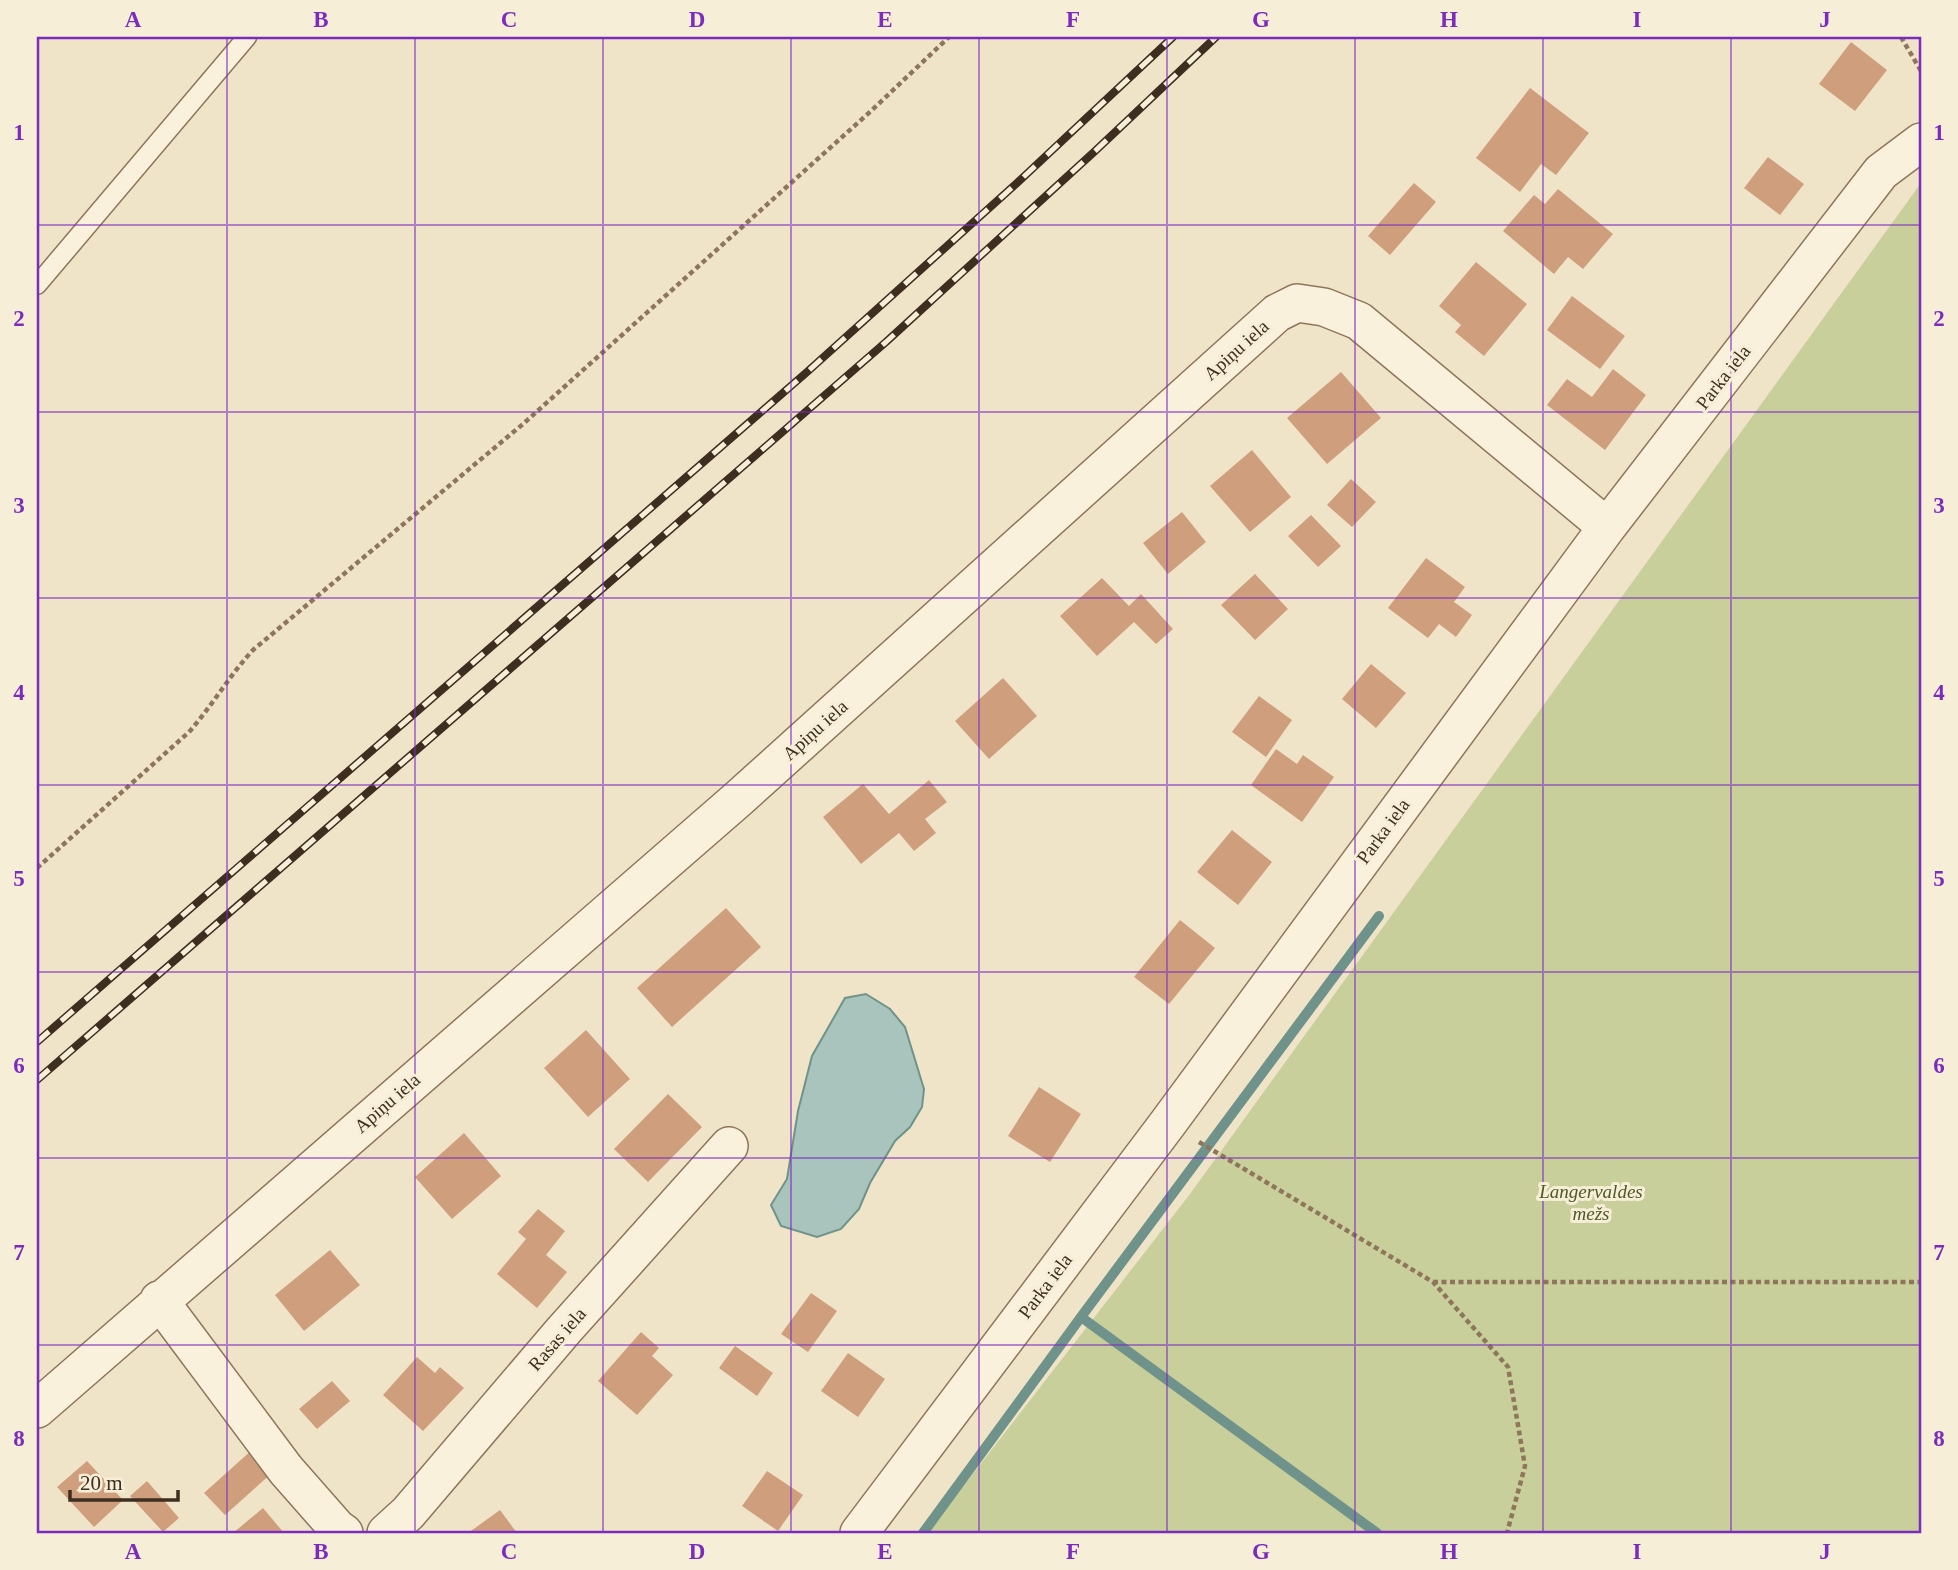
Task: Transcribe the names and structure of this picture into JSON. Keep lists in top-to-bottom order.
{
  "streets": {
    "street": ["Apiņu iela", "Parka iela", "Rasas iela"]
  },
  "crossings": [
    ["Apiņu iela", "Parka iela"]
  ],
  "parks": ["Langervaldes mežs"],
  "scale_bar": "20 m",
  "grid": {
    "columns": [
      "A",
      "B",
      "C",
      "D",
      "E",
      "F",
      "G",
      "H",
      "I",
      "J"
    ],
    "rows": [
      "1",
      "2",
      "3",
      "4",
      "5",
      "6",
      "7",
      "8"
    ]
  }
}
